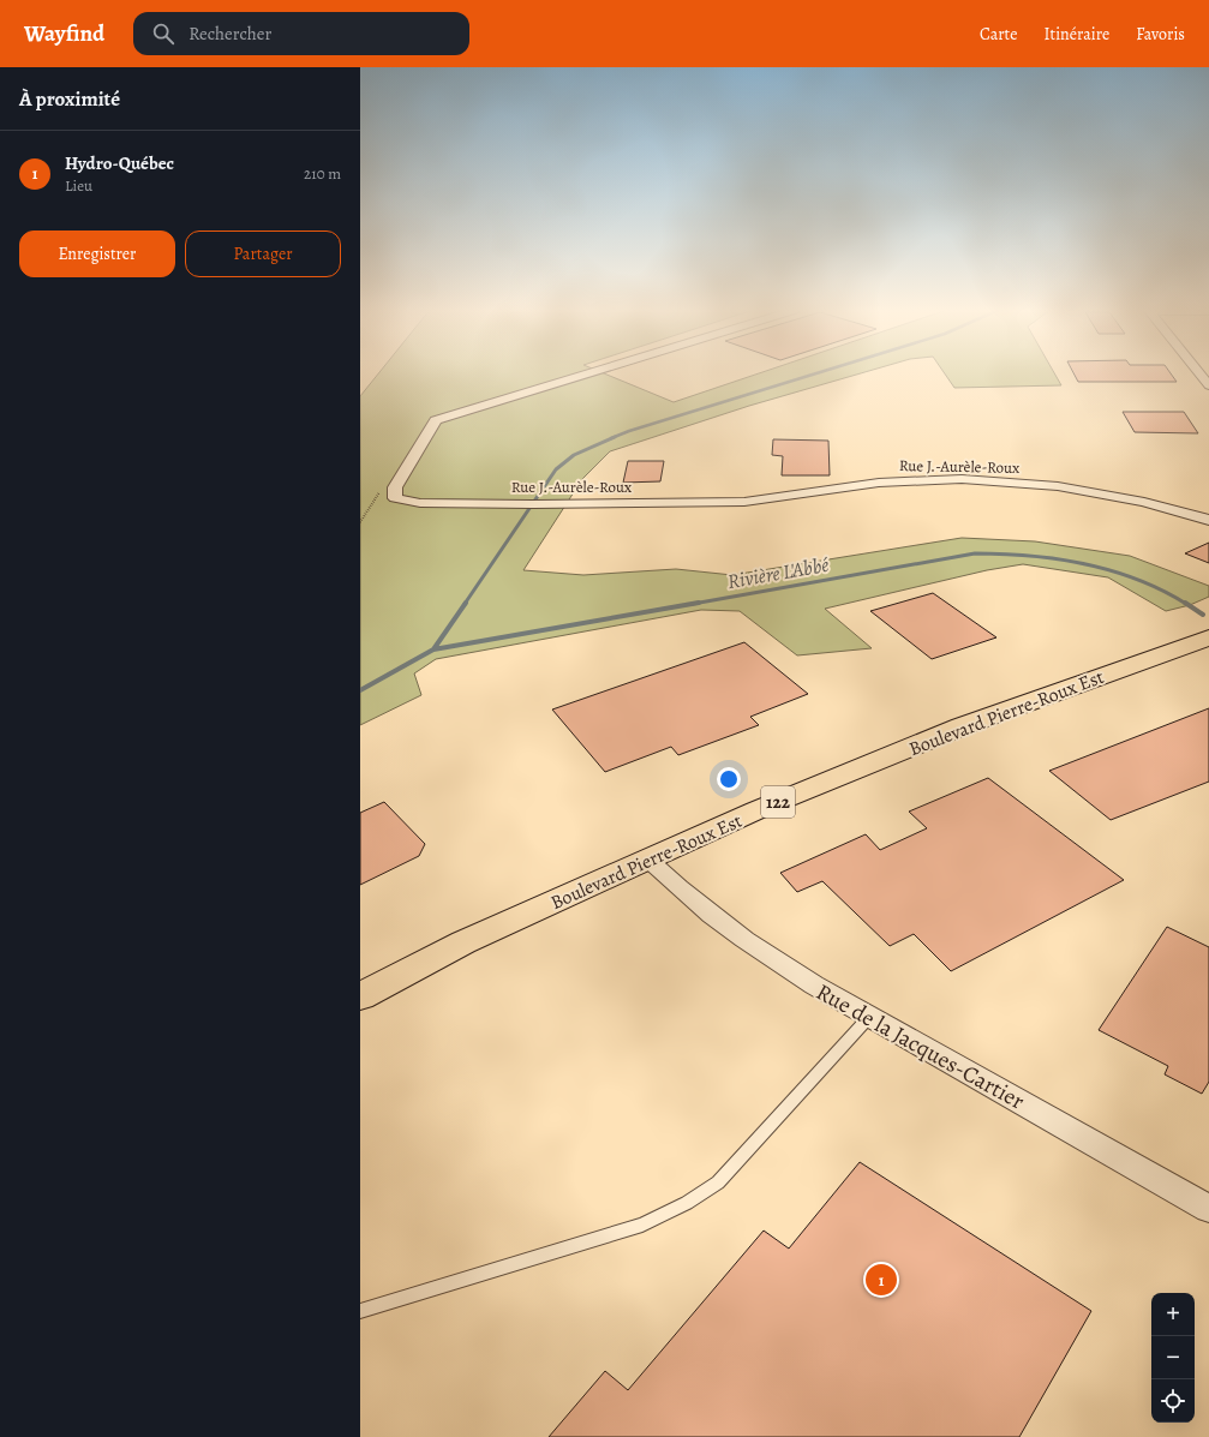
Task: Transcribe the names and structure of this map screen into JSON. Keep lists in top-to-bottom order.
{
  "streets": {
    "main road": ["Boulevard Pierre-Roux Est", "122"],
    "street": ["Rue J.-Aurèle-Roux", "Rue de la Jacques-Cartier"]
  },
  "crossings": [
    ["Boulevard Pierre-Roux Est", "Rue de la Jacques-Cartier"]
  ],
  "water": ["Rivière L'Abbé"],
  "page": {
    "header": "Wayfind",
    "search": "Rechercher",
    "nav": ["Carte", "Itinéraire", "Favoris"],
    "heading": "À proximité",
    "list": [
      {
        "mark": "1",
        "name": "Hydro-Québec",
        "note": "Lieu",
        "value": "210 m"
      }
    ],
    "buttons": ["Enregistrer", "Partager"],
    "pins": "1",
    "map_buttons": ["+", "−"]
  }
}
